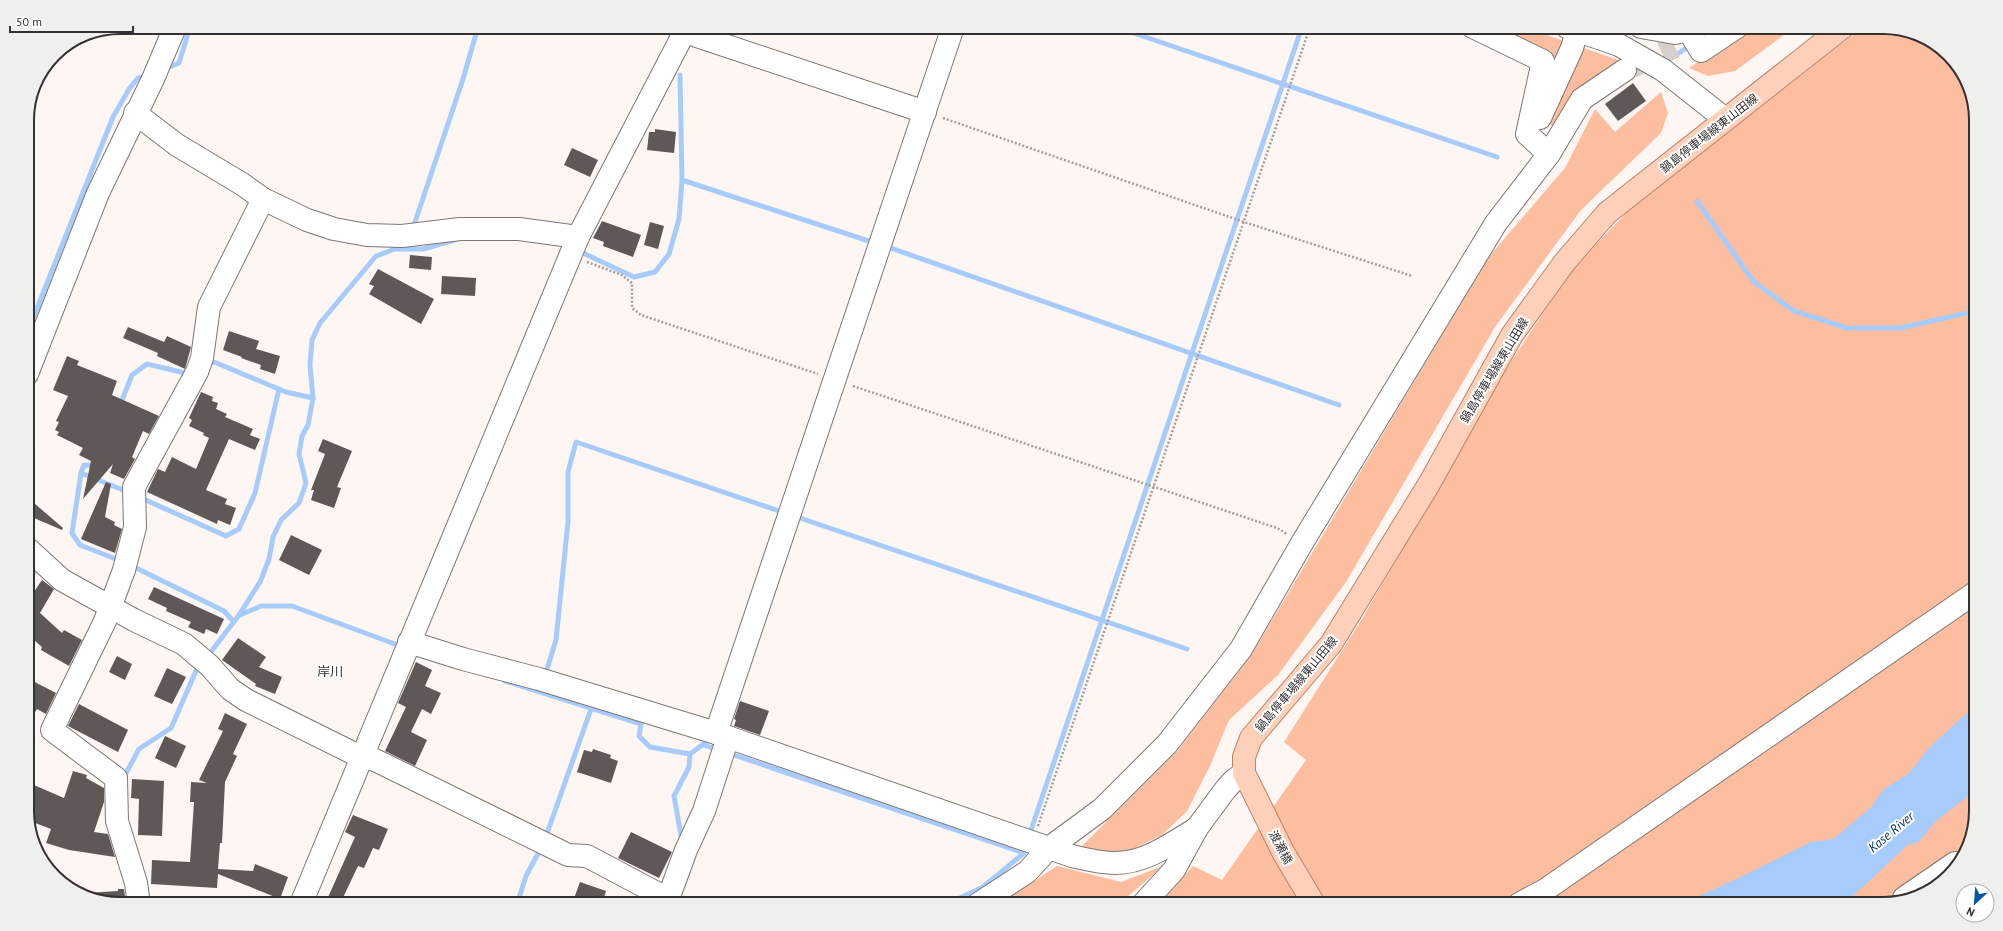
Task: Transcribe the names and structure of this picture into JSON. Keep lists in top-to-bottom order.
{
  "streets": {
    "main road": ["鍋島停車場線東山田線", "渡瀬橋"]
  },
  "crossings": [
    ["鍋島停車場線東山田線", "渡瀬橋"]
  ],
  "districts": ["岸川"],
  "water": ["Kase River"],
  "scale_bar": "50 m",
  "north": "bottom left"
}
